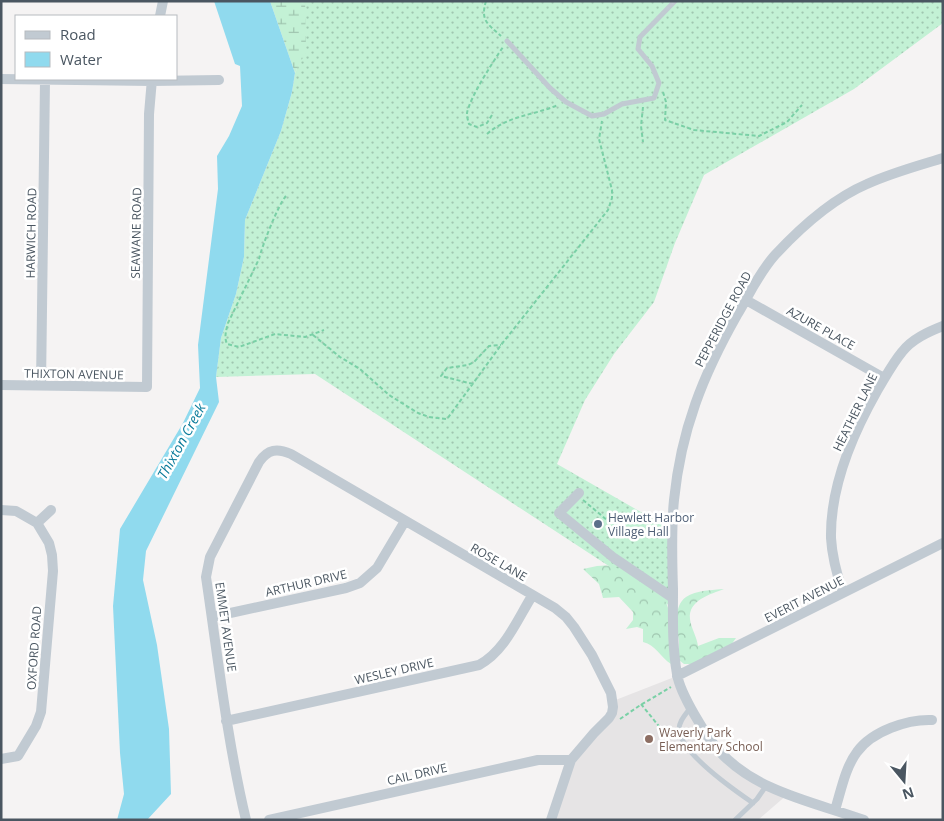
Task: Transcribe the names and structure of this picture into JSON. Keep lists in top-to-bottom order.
{
  "streets": {
    "street": [
      "HARWICH ROAD",
      "SEAWANE ROAD",
      "PEPPERIDGE ROAD",
      "AZURE PLACE",
      "THIXTON AVENUE",
      "HEATHER LANE",
      "ROSE LANE",
      "ARTHUR DRIVE",
      "EVERIT AVENUE",
      "EMMET AVENUE",
      "OXFORD ROAD",
      "WESLEY DRIVE",
      "CAIL DRIVE"
    ]
  },
  "crossings": [
    ["HARWICH ROAD", "THIXTON AVENUE"],
    ["SEAWANE ROAD", "THIXTON AVENUE"],
    ["PEPPERIDGE ROAD", "AZURE PLACE"],
    ["PEPPERIDGE ROAD", "EVERIT AVENUE"],
    ["AZURE PLACE", "HEATHER LANE"],
    ["HEATHER LANE", "EVERIT AVENUE"],
    ["ROSE LANE", "ARTHUR DRIVE"],
    ["ROSE LANE", "EMMET AVENUE"],
    ["ROSE LANE", "WESLEY DRIVE"],
    ["ROSE LANE", "CAIL DRIVE"],
    ["ARTHUR DRIVE", "EMMET AVENUE"],
    ["EMMET AVENUE", "WESLEY DRIVE"]
  ],
  "water": ["Thixton Creek"],
  "places": ["Hewlett Harbor Village Hall", "Waverly Park Elementary School"],
  "legend": ["Road", "Water"],
  "north": "bottom"
}
